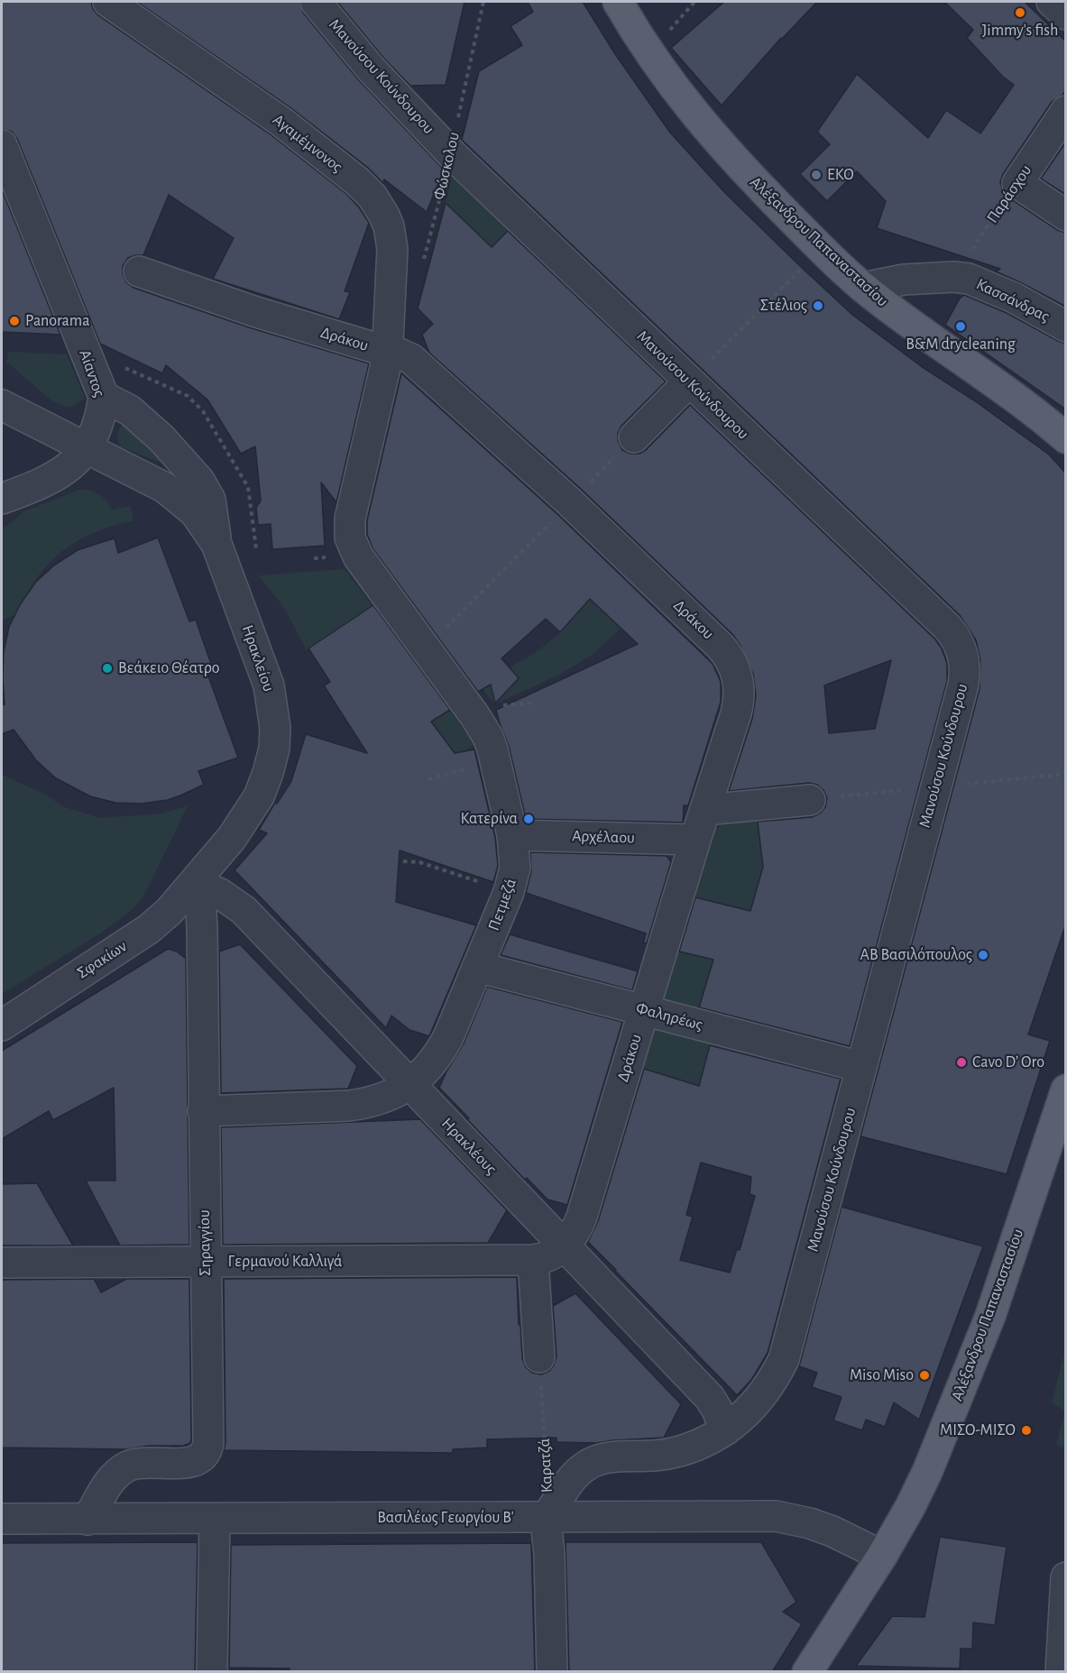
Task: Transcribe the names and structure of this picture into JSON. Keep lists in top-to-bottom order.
{
  "streets": {
    "main road": ["Αλέξανδρου Παπαναστασίου"],
    "street": [
      "Μανούσου Κούνδουρου",
      "Αγαμέμνονος",
      "Παράσχου",
      "Κασσάνδρας",
      "Δράκου",
      "Αίαντος",
      "Ηρακλείου",
      "Αρχέλαου",
      "Πετμεζά",
      "Σφακίων",
      "Φαληρέως",
      "Ηρακλέους",
      "Σηραγγίου",
      "Γερμανού Καλλιγά",
      "Βασιλέως Γεωργίου Β'"
    ],
    "path": ["Φώσκολου", "Καρατζά"]
  },
  "crossings": [
    ["Μανούσου Κούνδουρου", "Φώσκολου"],
    ["Μανούσου Κούνδουρου", "Φαληρέως"],
    ["Μανούσου Κούνδουρου", "Ηρακλέους"],
    ["Μανούσου Κούνδουρου", "Βασιλέως Γεωργίου Β'"],
    ["Αγαμέμνονος", "Δράκου"],
    ["Αγαμέμνονος", "Πετμεζά"],
    ["Παράσχου", "Κασσάνδρας"],
    ["Αλέξανδρου Παπαναστασίου", "Κασσάνδρας"],
    ["Αλέξανδρου Παπαναστασίου", "Βασιλέως Γεωργίου Β'"],
    ["Δράκου", "Αρχέλαου"],
    ["Δράκου", "Πετμεζά"],
    ["Δράκου", "Φαληρέως"],
    ["Δράκου", "Ηρακλέους"],
    ["Δράκου", "Γερμανού Καλλιγά"],
    ["Αίαντος", "Ηρακλείου"],
    ["Ηρακλείου", "Σφακίων"],
    ["Ηρακλείου", "Ηρακλέους"],
    ["Ηρακλείου", "Σηραγγίου"],
    ["Αρχέλαου", "Πετμεζά"],
    ["Πετμεζά", "Φαληρέως"],
    ["Πετμεζά", "Ηρακλέους"],
    ["Πετμεζά", "Σηραγγίου"],
    ["Σφακίων", "Ηρακλέους"],
    ["Σφακίων", "Σηραγγίου"],
    ["Ηρακλέους", "Σηραγγίου"],
    ["Ηρακλέους", "Γερμανού Καλλιγά"],
    ["Σηραγγίου", "Γερμανού Καλλιγά"],
    ["Σηραγγίου", "Βασιλέως Γεωργίου Β'"]
  ],
  "places": [
    "Jimmy's fish",
    "ΕΚΟ",
    "Στέλιος",
    "Panorama",
    "B&M drycleaning",
    "Βεάκειο Θέατρο",
    "Κατερίνα",
    "ΑΒ Βασιλόπουλος",
    "Cavo D’ Oro",
    "Miso Miso",
    "ΜΙΣΟ-ΜΙΣΟ"
  ]
}
